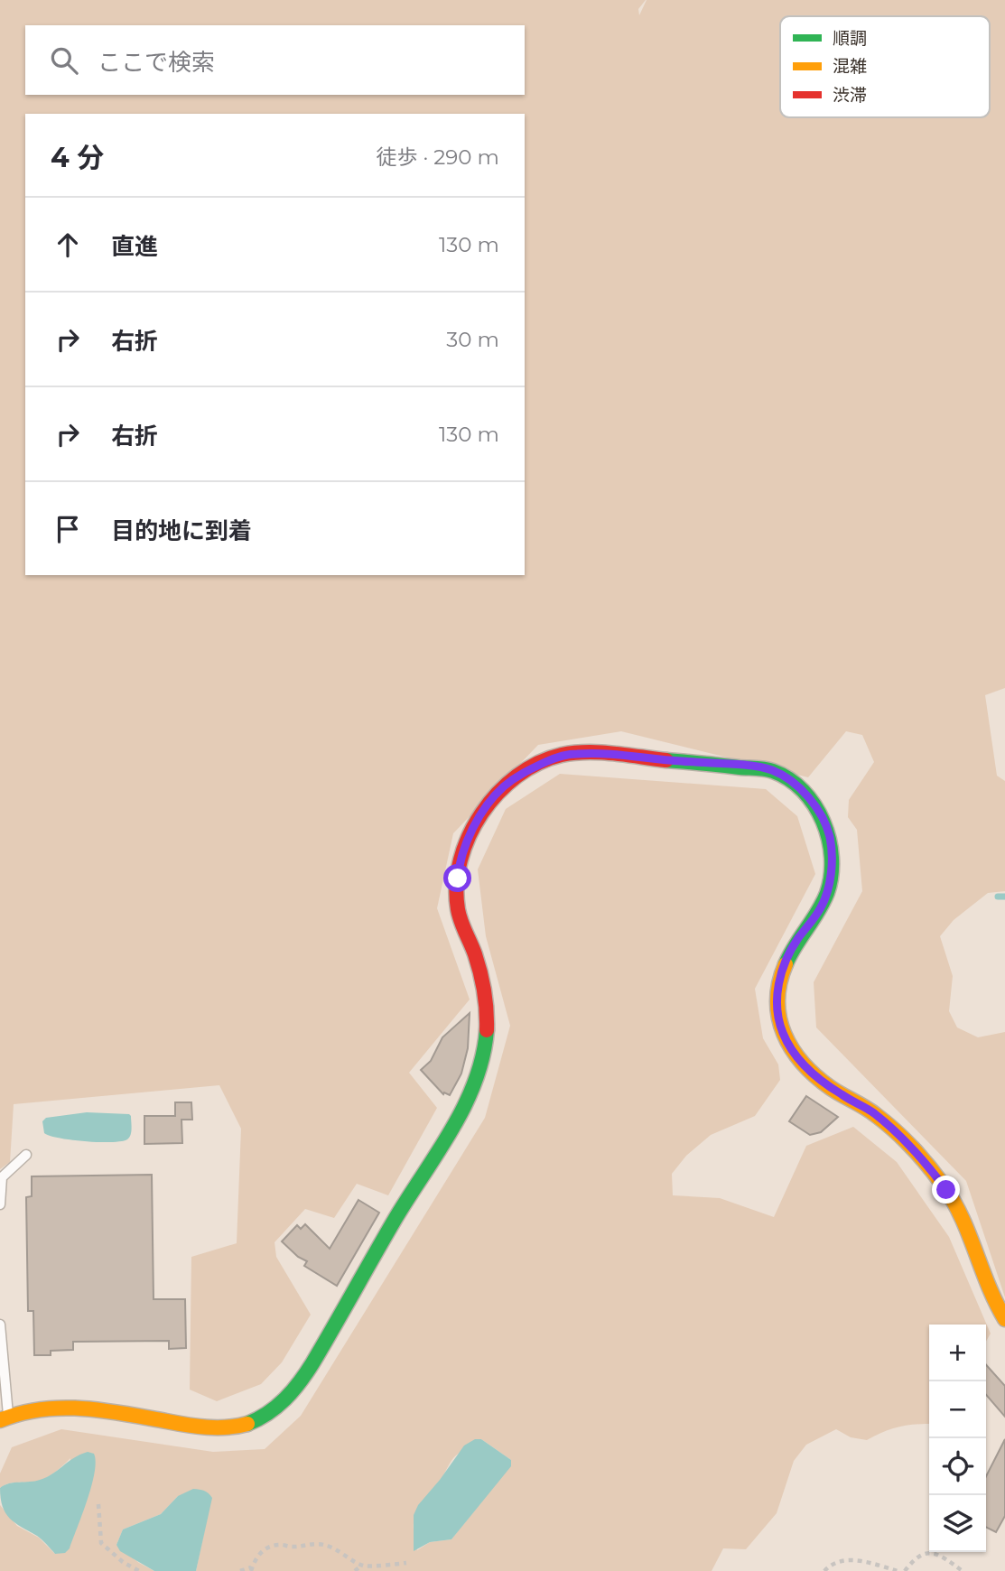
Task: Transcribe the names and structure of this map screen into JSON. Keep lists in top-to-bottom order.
{
  "legend": ["順調", "混雑", "渋滞"],
  "page": {
    "search": "ここで検索",
    "heading": ["4 分", "徒歩 · 290 m"],
    "list": [
      ["直進", "130 m"],
      ["右折", "30 m"],
      ["右折", "130 m"],
      "目的地に到着"
    ],
    "map_buttons": ["+", "−"]
  }
}
